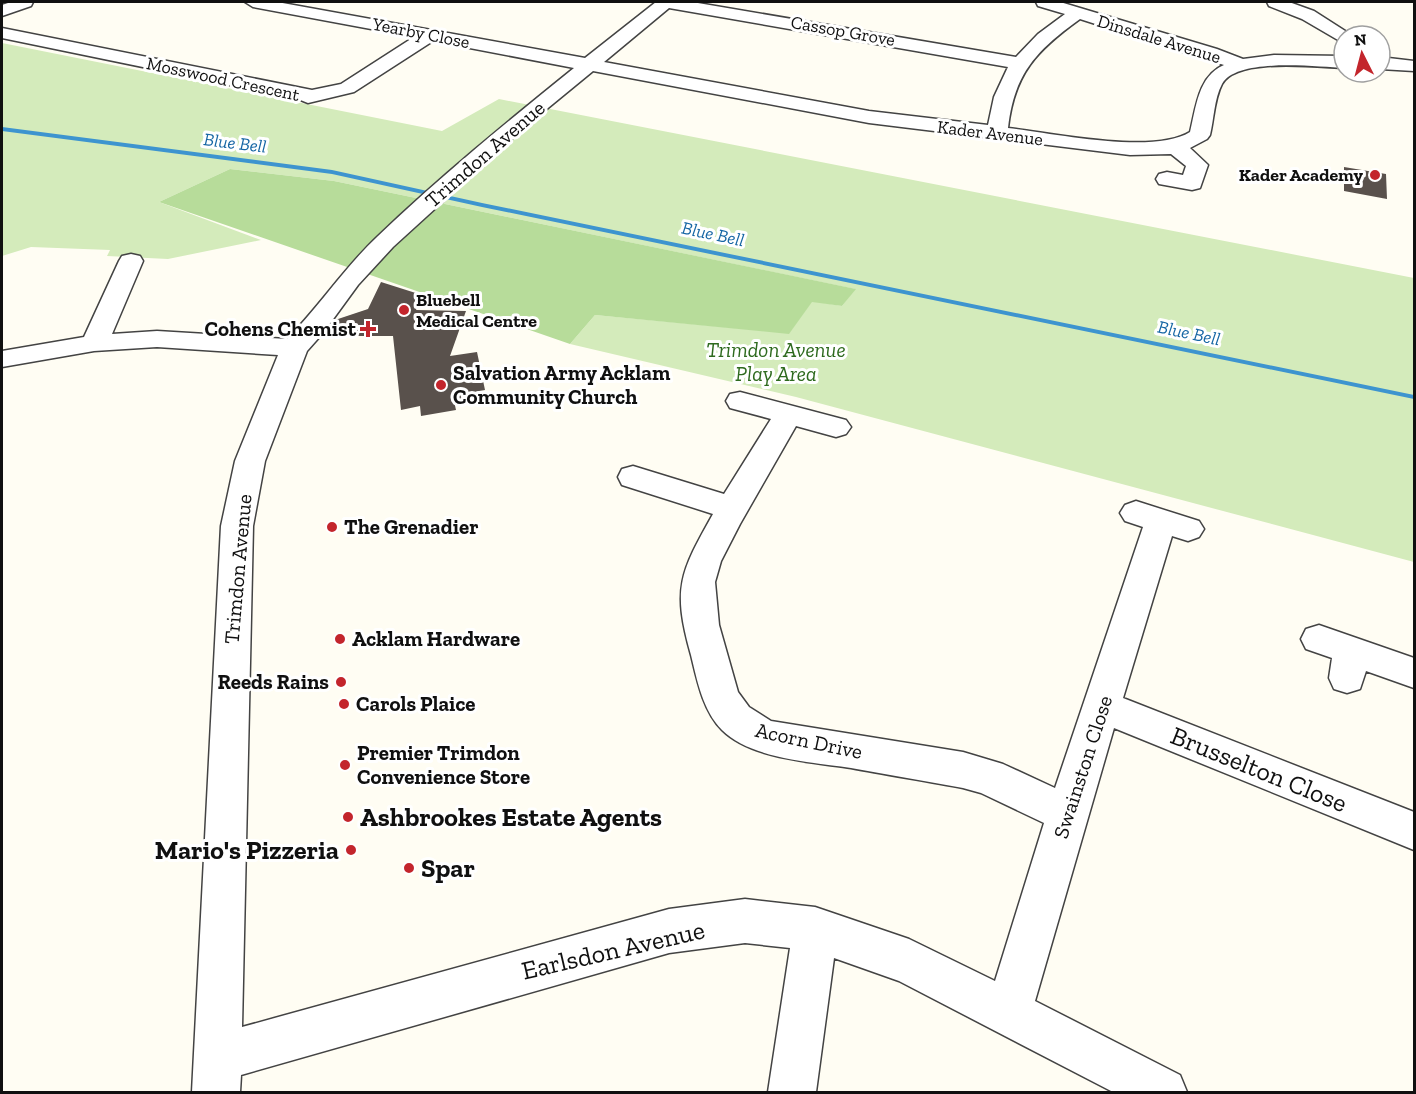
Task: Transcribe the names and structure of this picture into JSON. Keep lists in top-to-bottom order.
{
  "streets": {
    "street": [
      "Cassop Grove",
      "Yearby Close",
      "Dinsdale Avenue",
      "Mosswood Crescent",
      "Kader Avenue",
      "Trimdon Avenue",
      "Acorn Drive",
      "Swainston Close",
      "Brusselton Close",
      "Earlsdon Avenue"
    ]
  },
  "crossings": [
    ["Cassop Grove", "Trimdon Avenue"],
    ["Yearby Close", "Mosswood Crescent"],
    ["Yearby Close", "Kader Avenue"],
    ["Yearby Close", "Trimdon Avenue"],
    ["Dinsdale Avenue", "Kader Avenue"],
    ["Kader Avenue", "Trimdon Avenue"],
    ["Trimdon Avenue", "Earlsdon Avenue"],
    ["Acorn Drive", "Swainston Close"],
    ["Swainston Close", "Brusselton Close"],
    ["Swainston Close", "Earlsdon Avenue"]
  ],
  "water": ["Blue Bell"],
  "parks": ["Trimdon Avenue Play Area"],
  "places": {
    "other": [
      "Kader Academy",
      "Bluebell Medical Centre",
      "Salvation Army Acklam Community Church",
      "The Grenadier",
      "Acklam Hardware",
      "Reeds Rains",
      "Carols Plaice",
      "Premier Trimdon Convenience Store",
      "Ashbrookes Estate Agents",
      "Mario's Pizzeria",
      "Spar"
    ],
    "health": ["Cohens Chemist"]
  },
  "north": "top"
}
